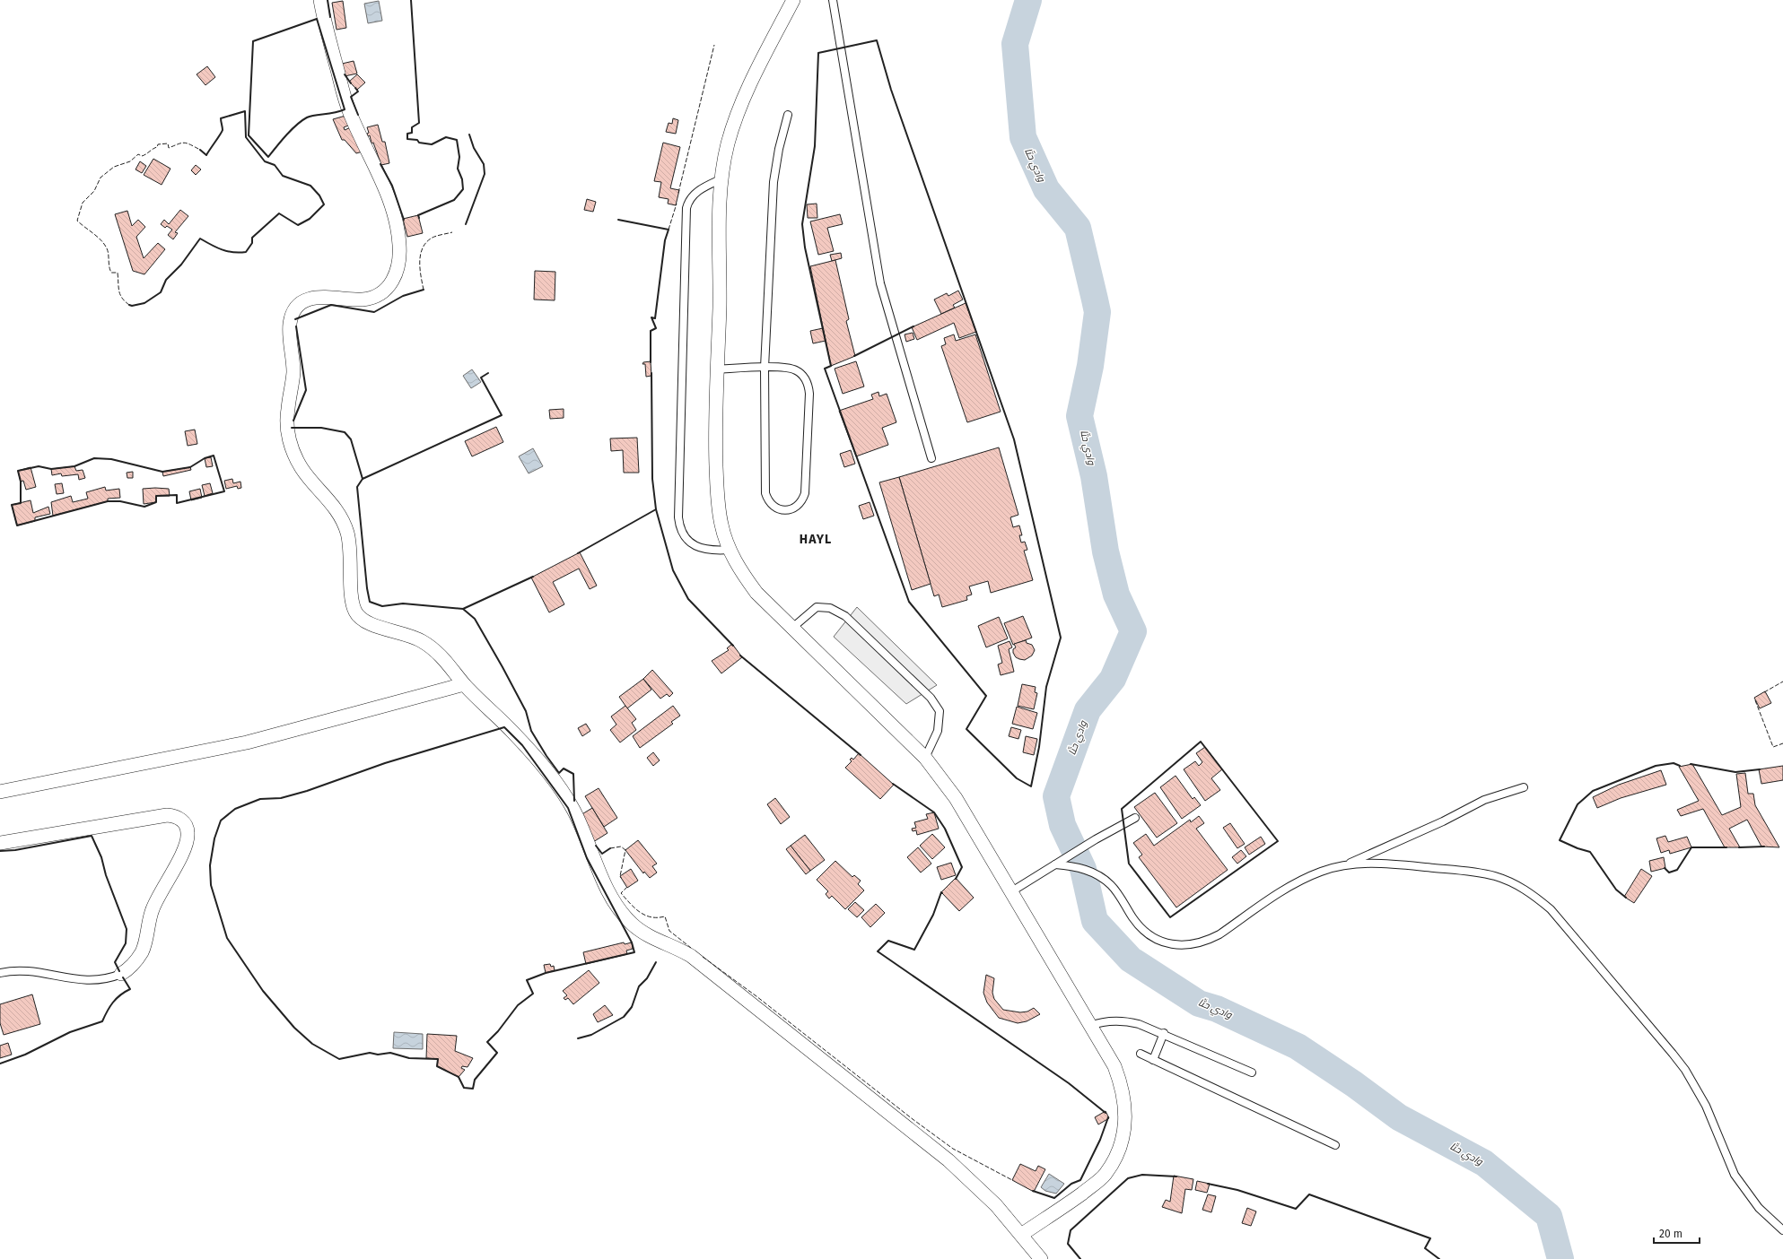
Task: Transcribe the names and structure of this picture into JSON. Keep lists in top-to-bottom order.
{
  "districts": ["HAYL"],
  "water": ["وادي حتّا"],
  "scale_bar": "20 m"
}
